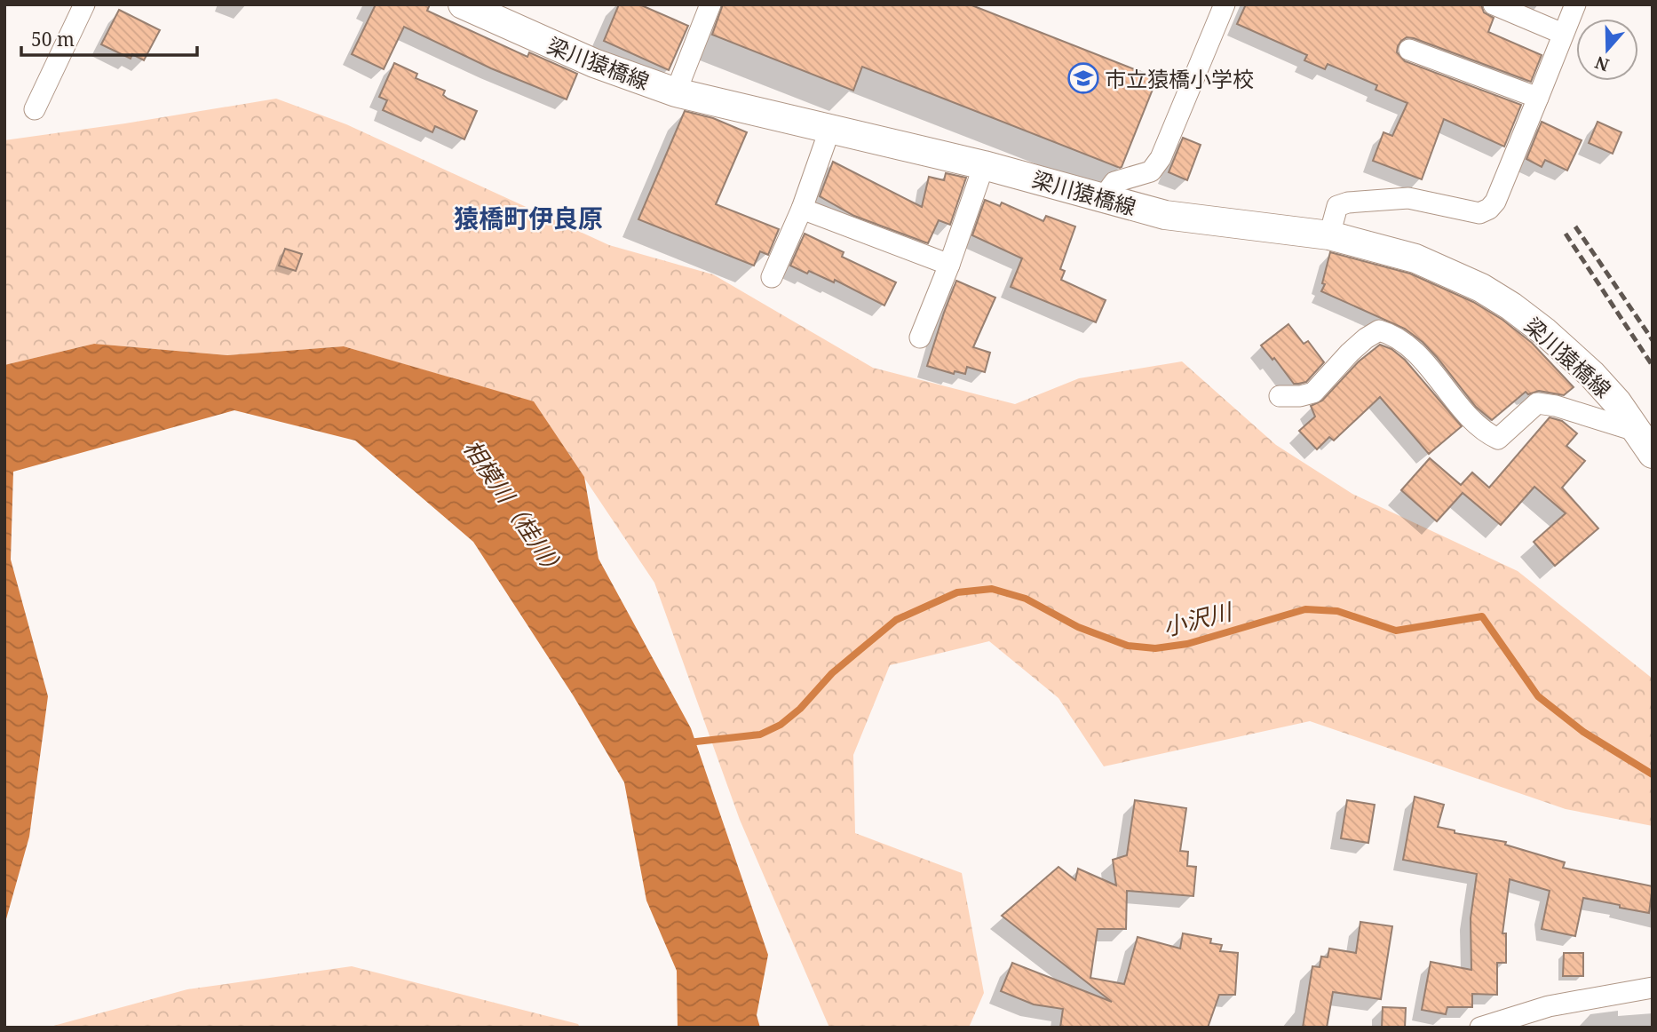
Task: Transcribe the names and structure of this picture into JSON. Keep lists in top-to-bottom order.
{
  "streets": {
    "main road": ["梁川猿橋線"]
  },
  "districts": ["猿橋町伊良原"],
  "water": ["相模川（桂川）", "小沢川"],
  "places": {
    "school or university": ["市立猿橋小学校"]
  },
  "scale_bar": "50 m",
  "north": "bottom"
}
